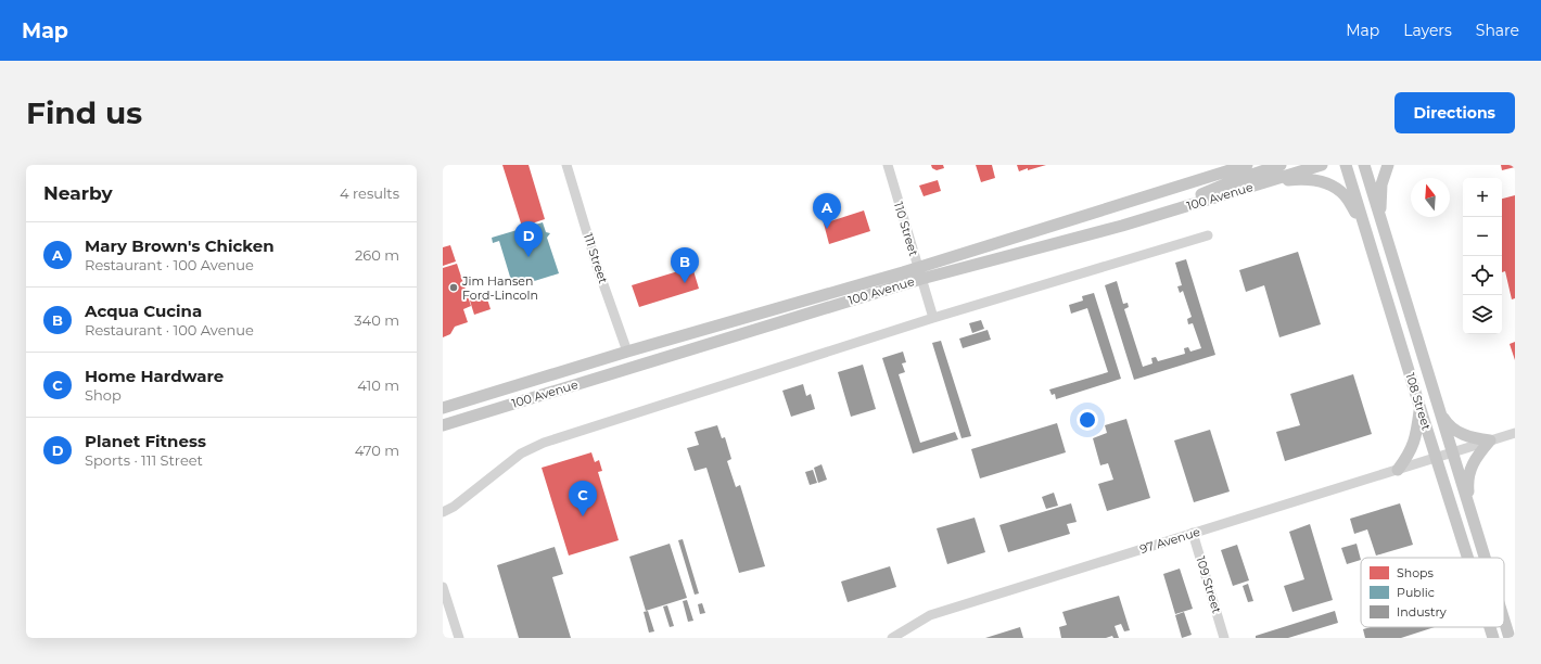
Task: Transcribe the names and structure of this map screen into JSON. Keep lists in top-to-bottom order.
{
  "streets": {
    "main road": ["100 Avenue", "108 Street"],
    "street": [
      "110 Street",
      "111 Street",
      "97 Avenue",
      "109 Street"
    ]
  },
  "crossings": [
    ["100 Avenue", "110 Street"],
    ["100 Avenue", "111 Street"],
    ["108 Street", "97 Avenue"],
    ["97 Avenue", "109 Street"]
  ],
  "places": ["Jim Hansen Ford-Lincoln"],
  "legend": ["Shops", "Public", "Industry"],
  "north": "top",
  "page": {
    "header": "Map",
    "nav": ["Map", "Layers", "Share"],
    "buttons": "Directions",
    "title": "Find us",
    "heading": ["Nearby", "4 results"],
    "map_buttons": ["+", "−"],
    "pins": [
      "A",
      "D",
      "B",
      "C"
    ],
    "list": [
      {
        "mark": "A",
        "name": "Mary Brown's Chicken",
        "note": "Restaurant · 100 Avenue",
        "value": "260 m"
      },
      {
        "mark": "B",
        "name": "Acqua Cucina",
        "note": "Restaurant · 100 Avenue",
        "value": "340 m"
      },
      {
        "mark": "C",
        "name": "Home Hardware",
        "note": "Shop",
        "value": "410 m"
      },
      {
        "mark": "D",
        "name": "Planet Fitness",
        "note": "Sports · 111 Street",
        "value": "470 m"
      }
    ]
  }
}
